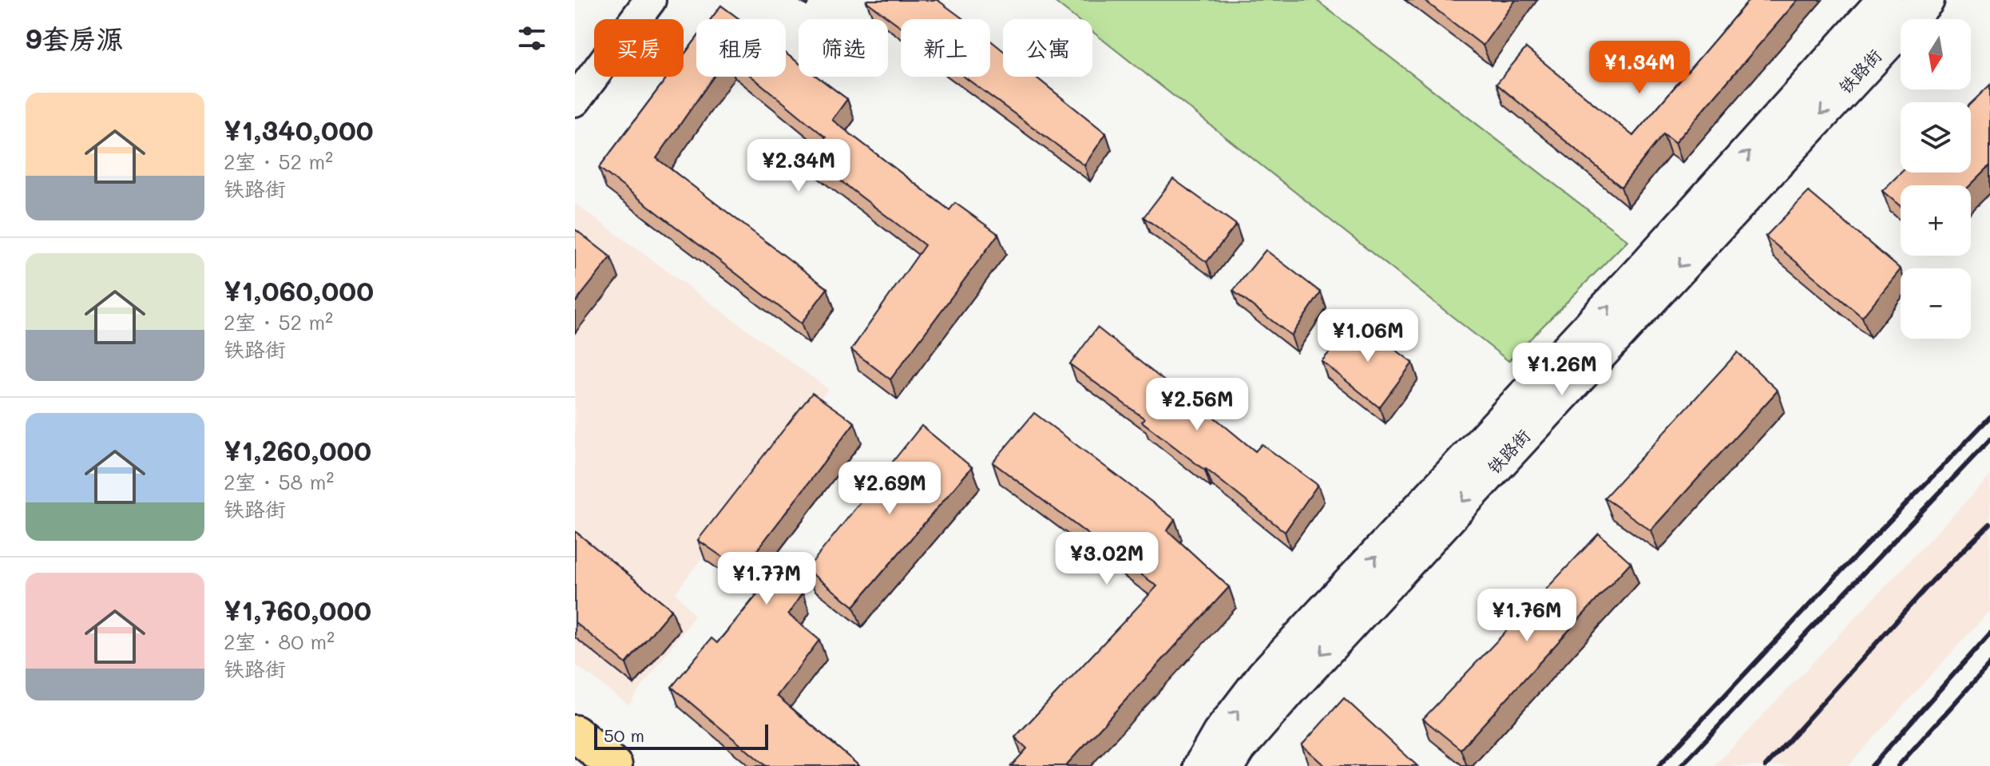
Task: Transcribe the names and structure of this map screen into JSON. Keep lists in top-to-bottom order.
{
  "streets": {
    "main road": ["铁路街"]
  },
  "scale_bar": "50 m",
  "north": "bottom",
  "page": {
    "heading": "9套房源",
    "map_buttons": ["+", "−"],
    "chip": [
      "买房",
      "租房",
      "筛选",
      "新上",
      "公寓"
    ],
    "price": [
      "¥1.34M",
      "¥2.34M",
      "¥1.06M",
      "¥1.26M",
      "¥2.56M",
      "¥2.69M",
      "¥3.02M",
      "¥1.77M",
      "¥1.76M"
    ],
    "list": [
      {
        "name": "¥1,340,000",
        "note": "2室 · 52 m² · 铁路街"
      },
      {
        "name": "¥1,060,000",
        "note": "2室 · 52 m² · 铁路街"
      },
      {
        "name": "¥1,260,000",
        "note": "2室 · 58 m² · 铁路街"
      },
      {
        "name": "¥1,760,000",
        "note": "2室 · 80 m² · 铁路街"
      }
    ],
    "scale": "50 m"
  }
}
